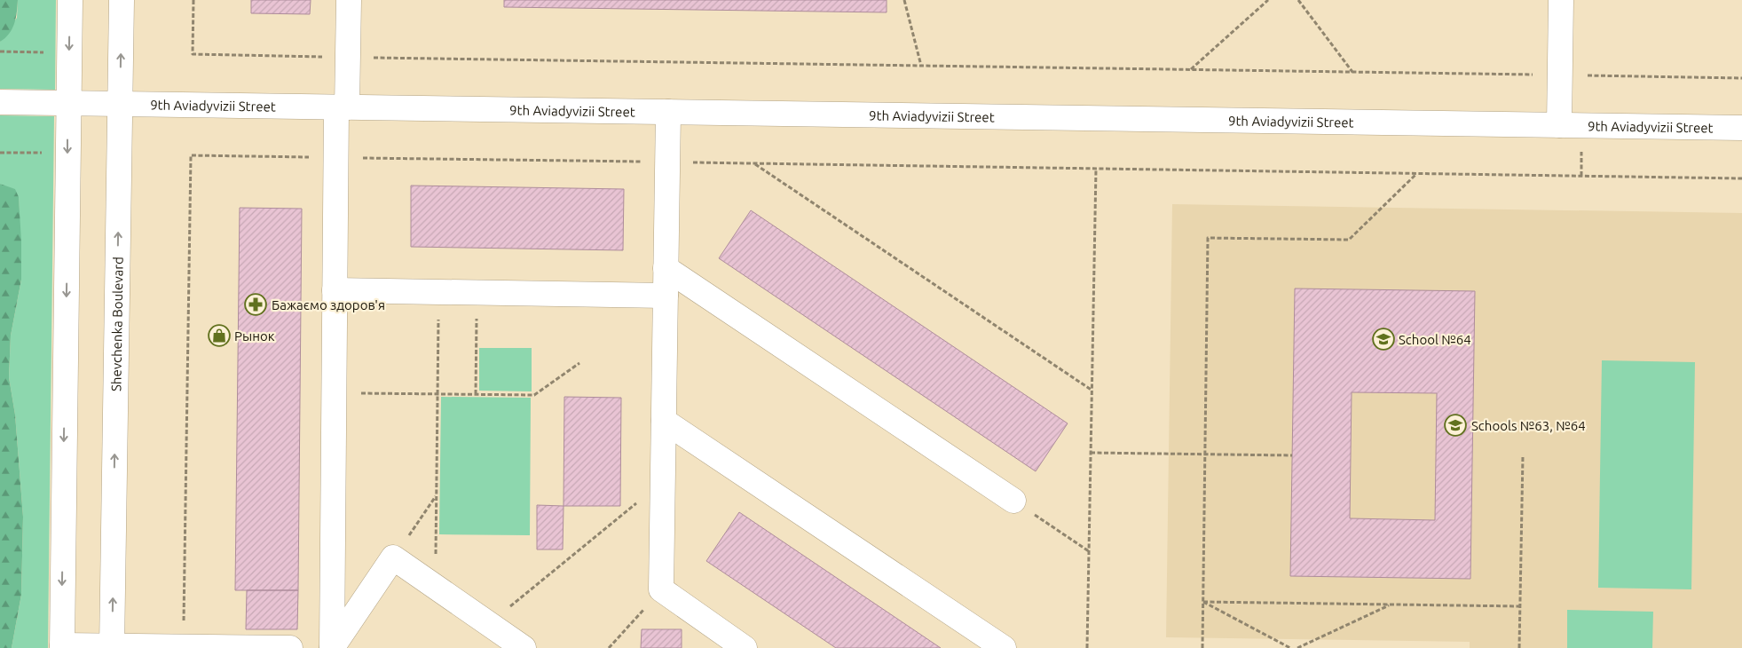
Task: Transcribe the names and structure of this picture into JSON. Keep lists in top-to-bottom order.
{
  "streets": {
    "street": ["9th Aviadyvizii Street", "Shevchenka Boulevard"]
  },
  "crossings": [
    ["9th Aviadyvizii Street", "Shevchenka Boulevard"]
  ],
  "places": {
    "pharmacy": ["Бажаємо здоров'я"],
    "shop": ["Рынок"],
    "school or university": ["School №64", "Schools №63, №64"]
  }
}
